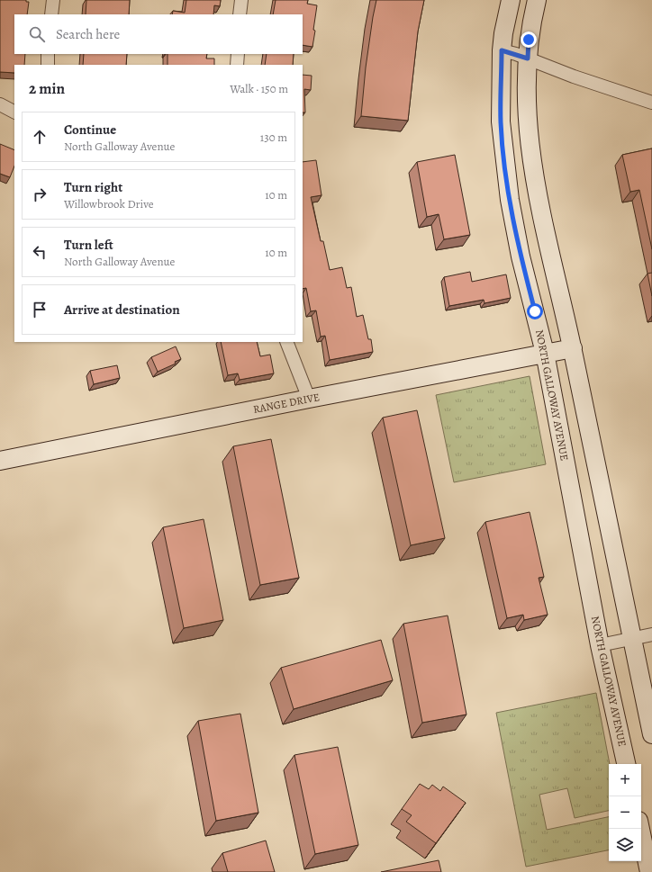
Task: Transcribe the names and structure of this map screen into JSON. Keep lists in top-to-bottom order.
{
  "streets": {
    "main road": ["NORTH GALLOWAY AVENUE", "RANGE DRIVE"]
  },
  "crossings": [
    ["NORTH GALLOWAY AVENUE", "RANGE DRIVE"]
  ],
  "page": {
    "search": "Search here",
    "heading": ["2 min", "Walk · 150 m"],
    "list": [
      ["Continue", "North Galloway Avenue", "130 m"],
      ["Turn right", "Willowbrook Drive", "10 m"],
      ["Turn left", "North Galloway Avenue", "10 m"],
      "Arrive at destination"
    ],
    "map_buttons": ["+", "−"]
  }
}
